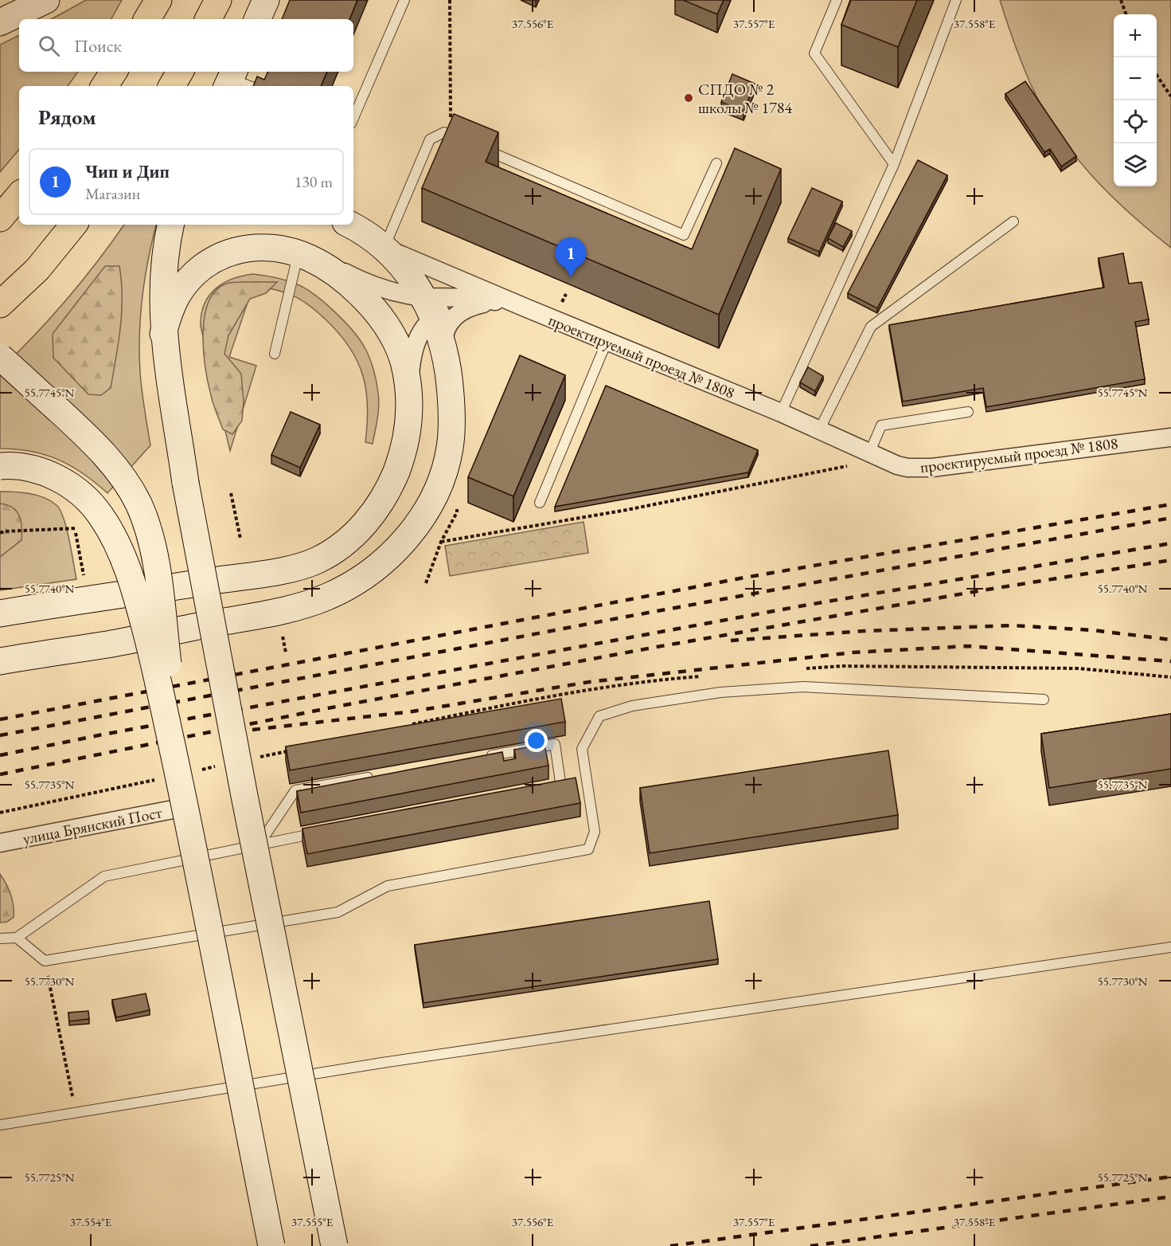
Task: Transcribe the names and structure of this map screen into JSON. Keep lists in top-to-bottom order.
{
  "streets": {
    "street": ["проектируемый проезд № 1808", "улица Брянский Пост"]
  },
  "places": ["СПДО № 2 школы № 1784"],
  "page": {
    "map_buttons": ["+", "−"],
    "search": "Поиск",
    "heading": "Рядом",
    "list": [
      {
        "mark": "1",
        "name": "Чип и Дип",
        "note": "Магазин",
        "value": "130 m"
      }
    ],
    "pins": "1"
  },
  "coordinates": [
    "37.556°E",
    "37.557°E",
    "37.558°E",
    "55.7745°N",
    "55.7740°N",
    "55.7735°N",
    "55.7730°N",
    "55.7725°N",
    "37.554°E",
    "37.555°E"
  ]
}
